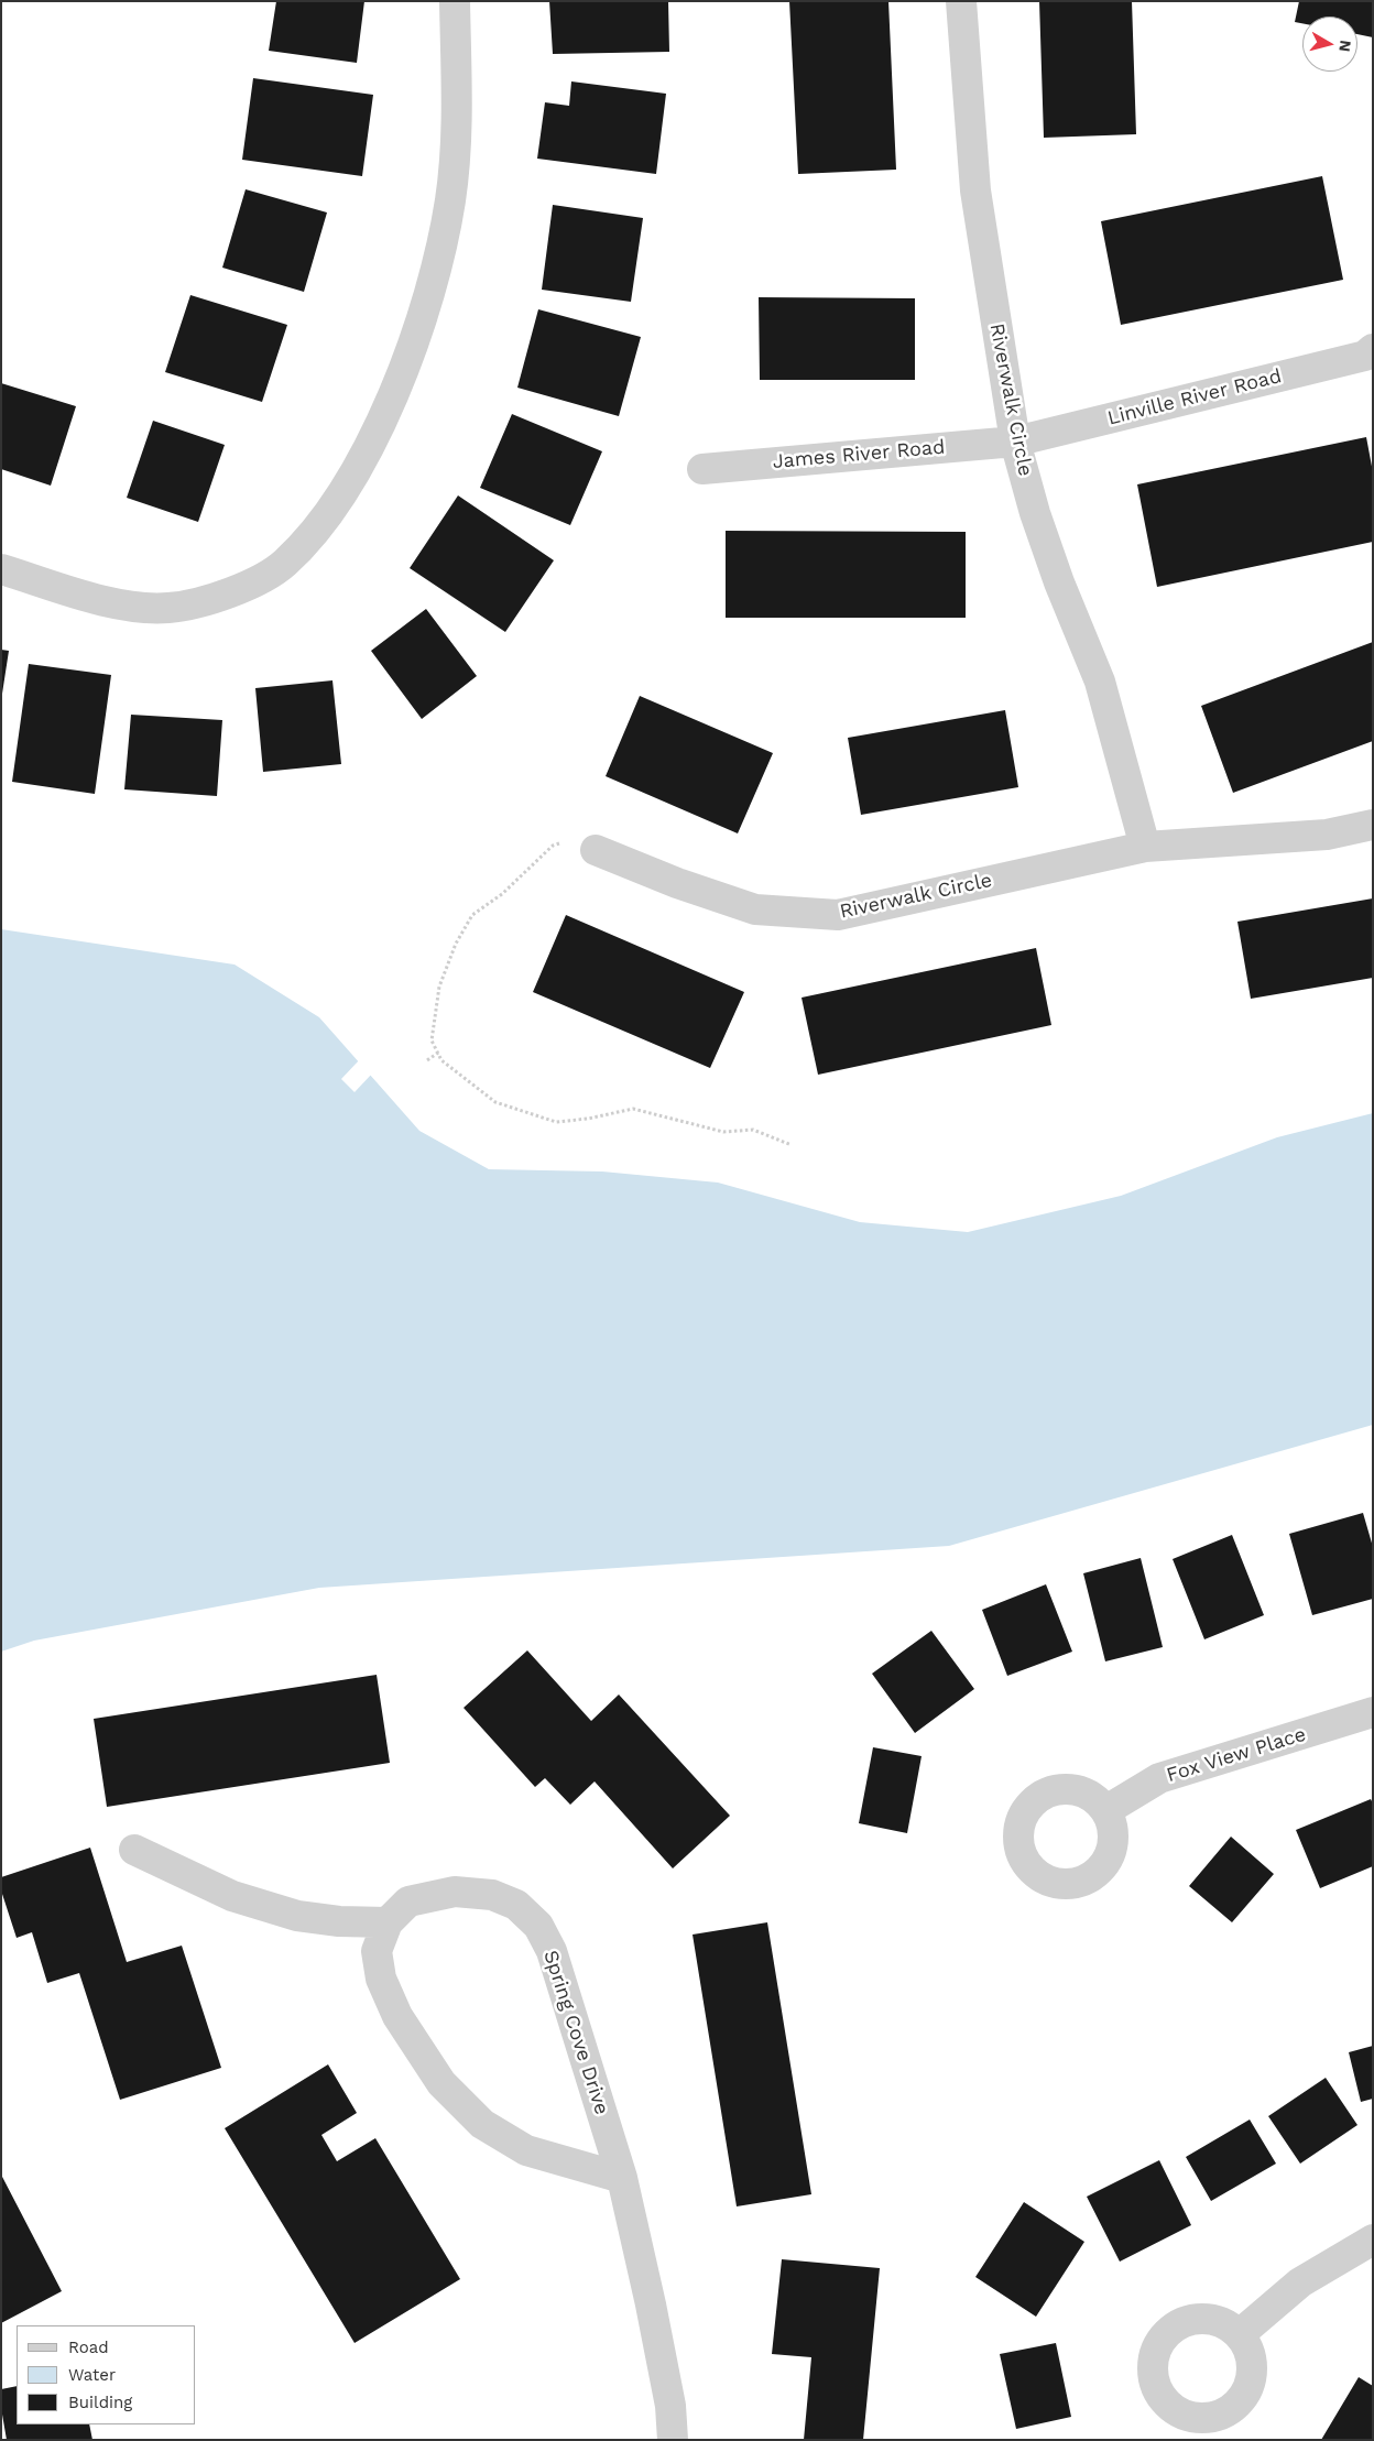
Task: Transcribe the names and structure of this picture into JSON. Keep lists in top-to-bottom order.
{
  "streets": {
    "street": [
      "Linville River Road",
      "Riverwalk Circle",
      "James River Road",
      "Fox View Place",
      "Spring Cove Drive"
    ]
  },
  "crossings": [
    ["Linville River Road", "Riverwalk Circle"],
    ["Linville River Road", "James River Road"],
    ["Riverwalk Circle", "James River Road"]
  ],
  "legend": ["Road", "Water", "Building"],
  "north": "right"
}
